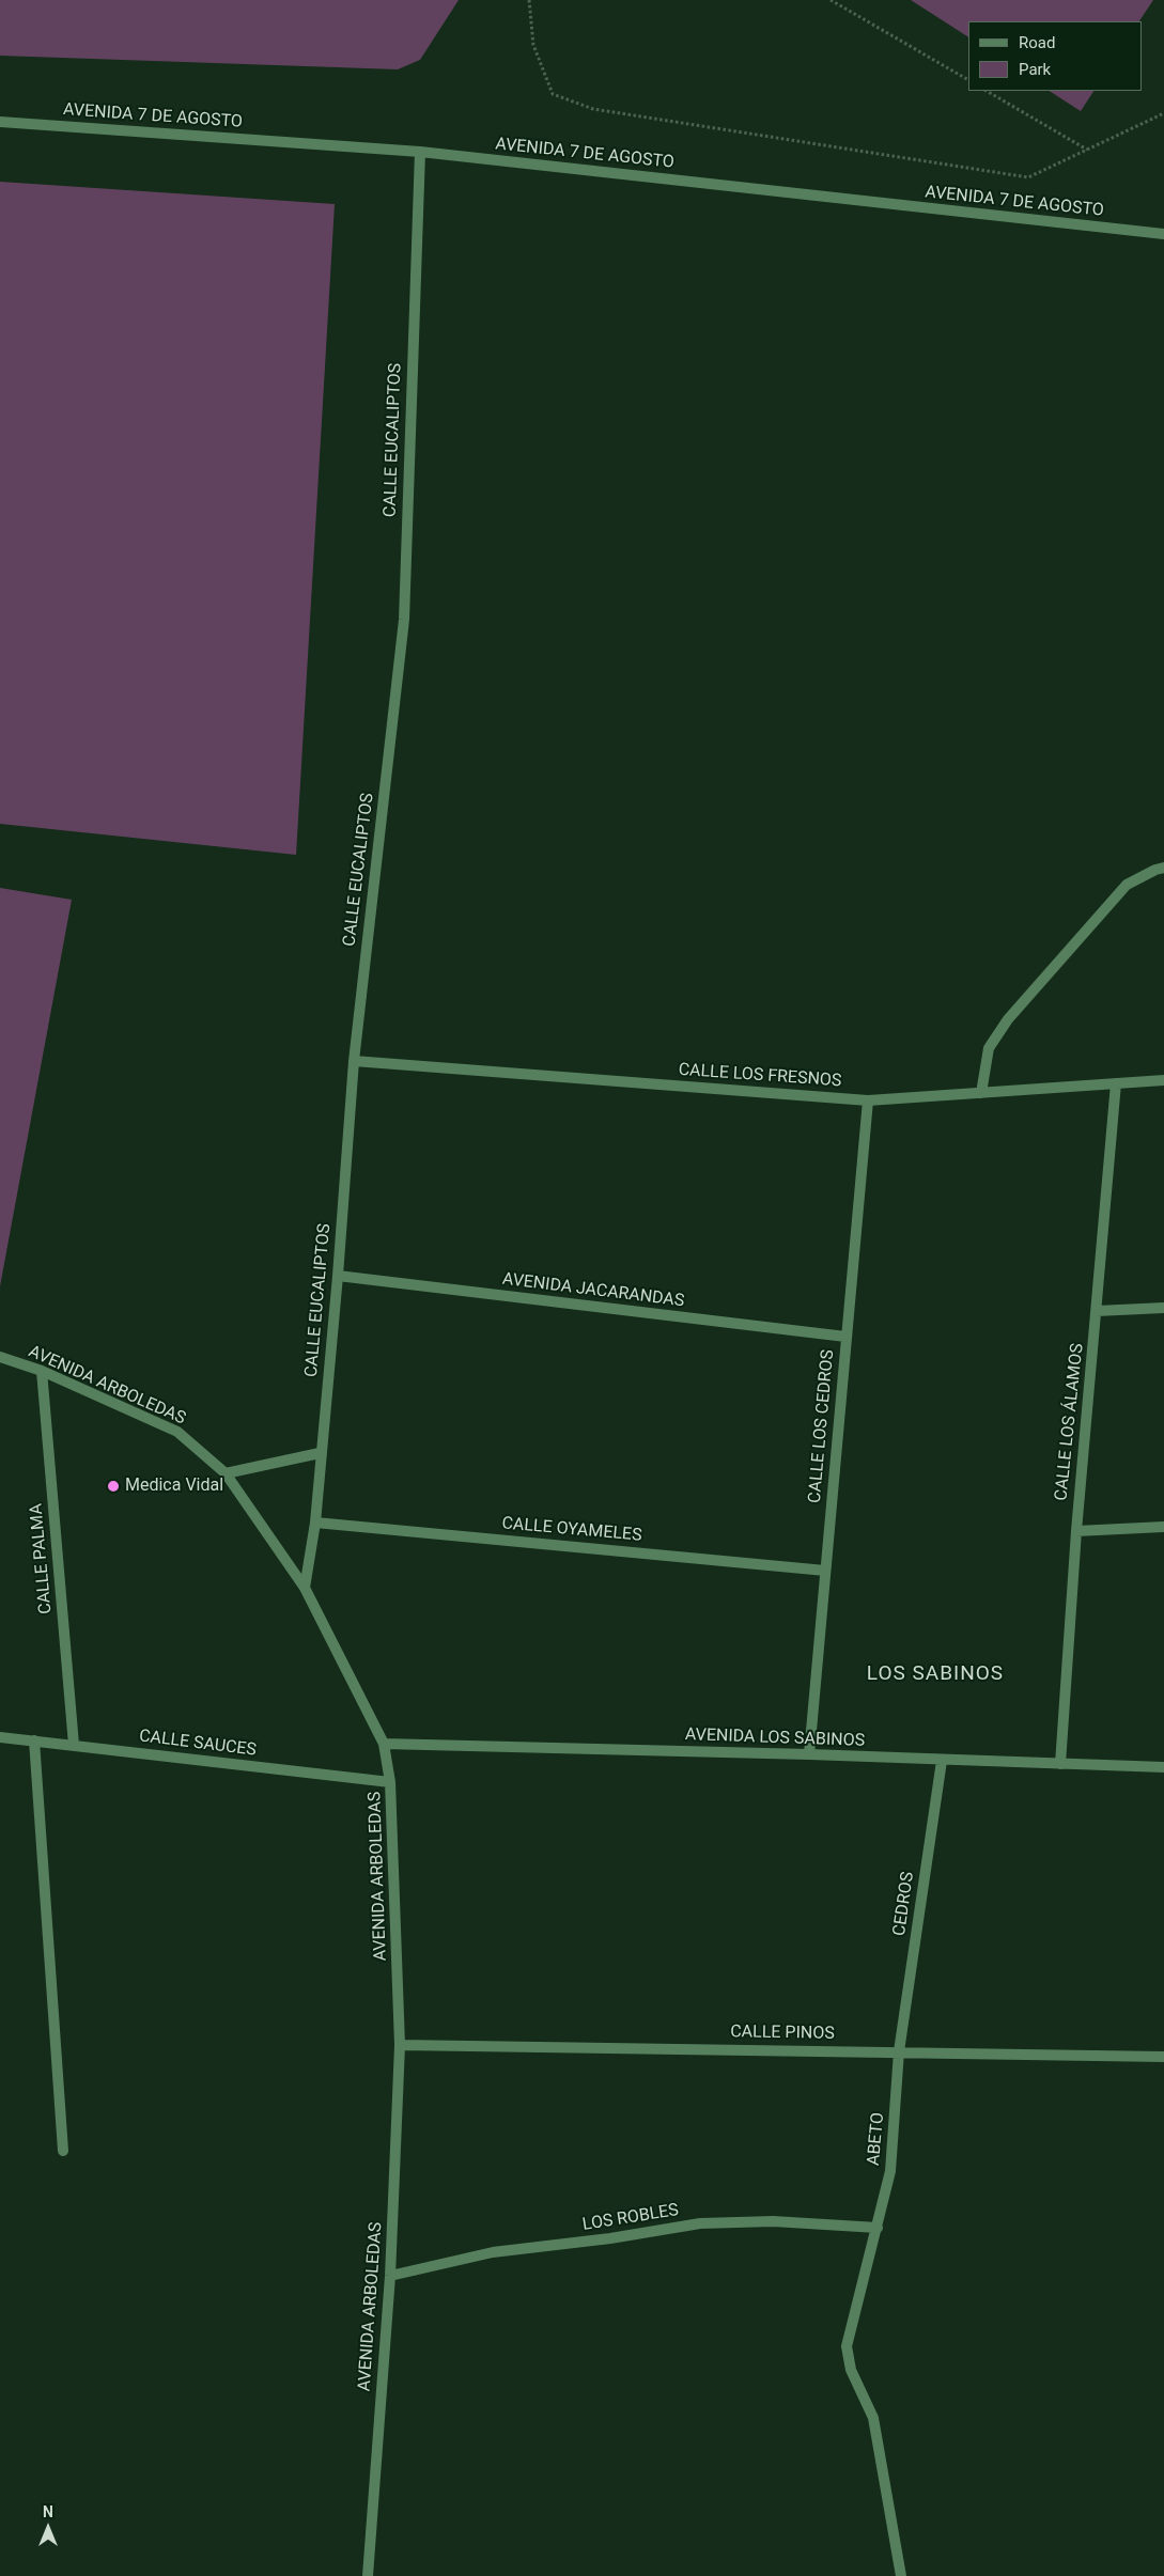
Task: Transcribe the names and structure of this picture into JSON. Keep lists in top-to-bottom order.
{
  "streets": {
    "street": [
      "AVENIDA 7 DE AGOSTO",
      "CALLE EUCALIPTOS",
      "CALLE LOS FRESNOS",
      "AVENIDA JACARANDAS",
      "AVENIDA ARBOLEDAS",
      "CALLE LOS ÁLAMOS",
      "CALLE LOS CEDROS",
      "CALLE OYAMELES",
      "CALLE PALMA",
      "AVENIDA LOS SABINOS",
      "CALLE SAUCES",
      "CEDROS",
      "CALLE PINOS",
      "ABETO",
      "LOS ROBLES"
    ]
  },
  "crossings": [
    ["AVENIDA 7 DE AGOSTO", "CALLE EUCALIPTOS"],
    ["CALLE EUCALIPTOS", "CALLE LOS FRESNOS"],
    ["CALLE EUCALIPTOS", "AVENIDA JACARANDAS"],
    ["CALLE EUCALIPTOS", "AVENIDA ARBOLEDAS"],
    ["CALLE EUCALIPTOS", "CALLE OYAMELES"],
    ["CALLE LOS FRESNOS", "CALLE LOS ÁLAMOS"],
    ["CALLE LOS FRESNOS", "CALLE LOS CEDROS"],
    ["AVENIDA JACARANDAS", "CALLE LOS CEDROS"],
    ["AVENIDA ARBOLEDAS", "CALLE PALMA"],
    ["AVENIDA ARBOLEDAS", "AVENIDA LOS SABINOS"],
    ["AVENIDA ARBOLEDAS", "CALLE SAUCES"],
    ["AVENIDA ARBOLEDAS", "CALLE PINOS"],
    ["AVENIDA ARBOLEDAS", "LOS ROBLES"],
    ["CALLE LOS ÁLAMOS", "AVENIDA LOS SABINOS"],
    ["CALLE LOS CEDROS", "CALLE OYAMELES"],
    ["CALLE LOS CEDROS", "AVENIDA LOS SABINOS"],
    ["CALLE PALMA", "CALLE SAUCES"],
    ["AVENIDA LOS SABINOS", "CEDROS"],
    ["CEDROS", "CALLE PINOS"],
    ["CEDROS", "ABETO"],
    ["CALLE PINOS", "ABETO"],
    ["ABETO", "LOS ROBLES"]
  ],
  "districts": ["LOS SABINOS"],
  "places": ["Medica Vidal"],
  "legend": ["Road", "Park"],
  "north": "top"
}
